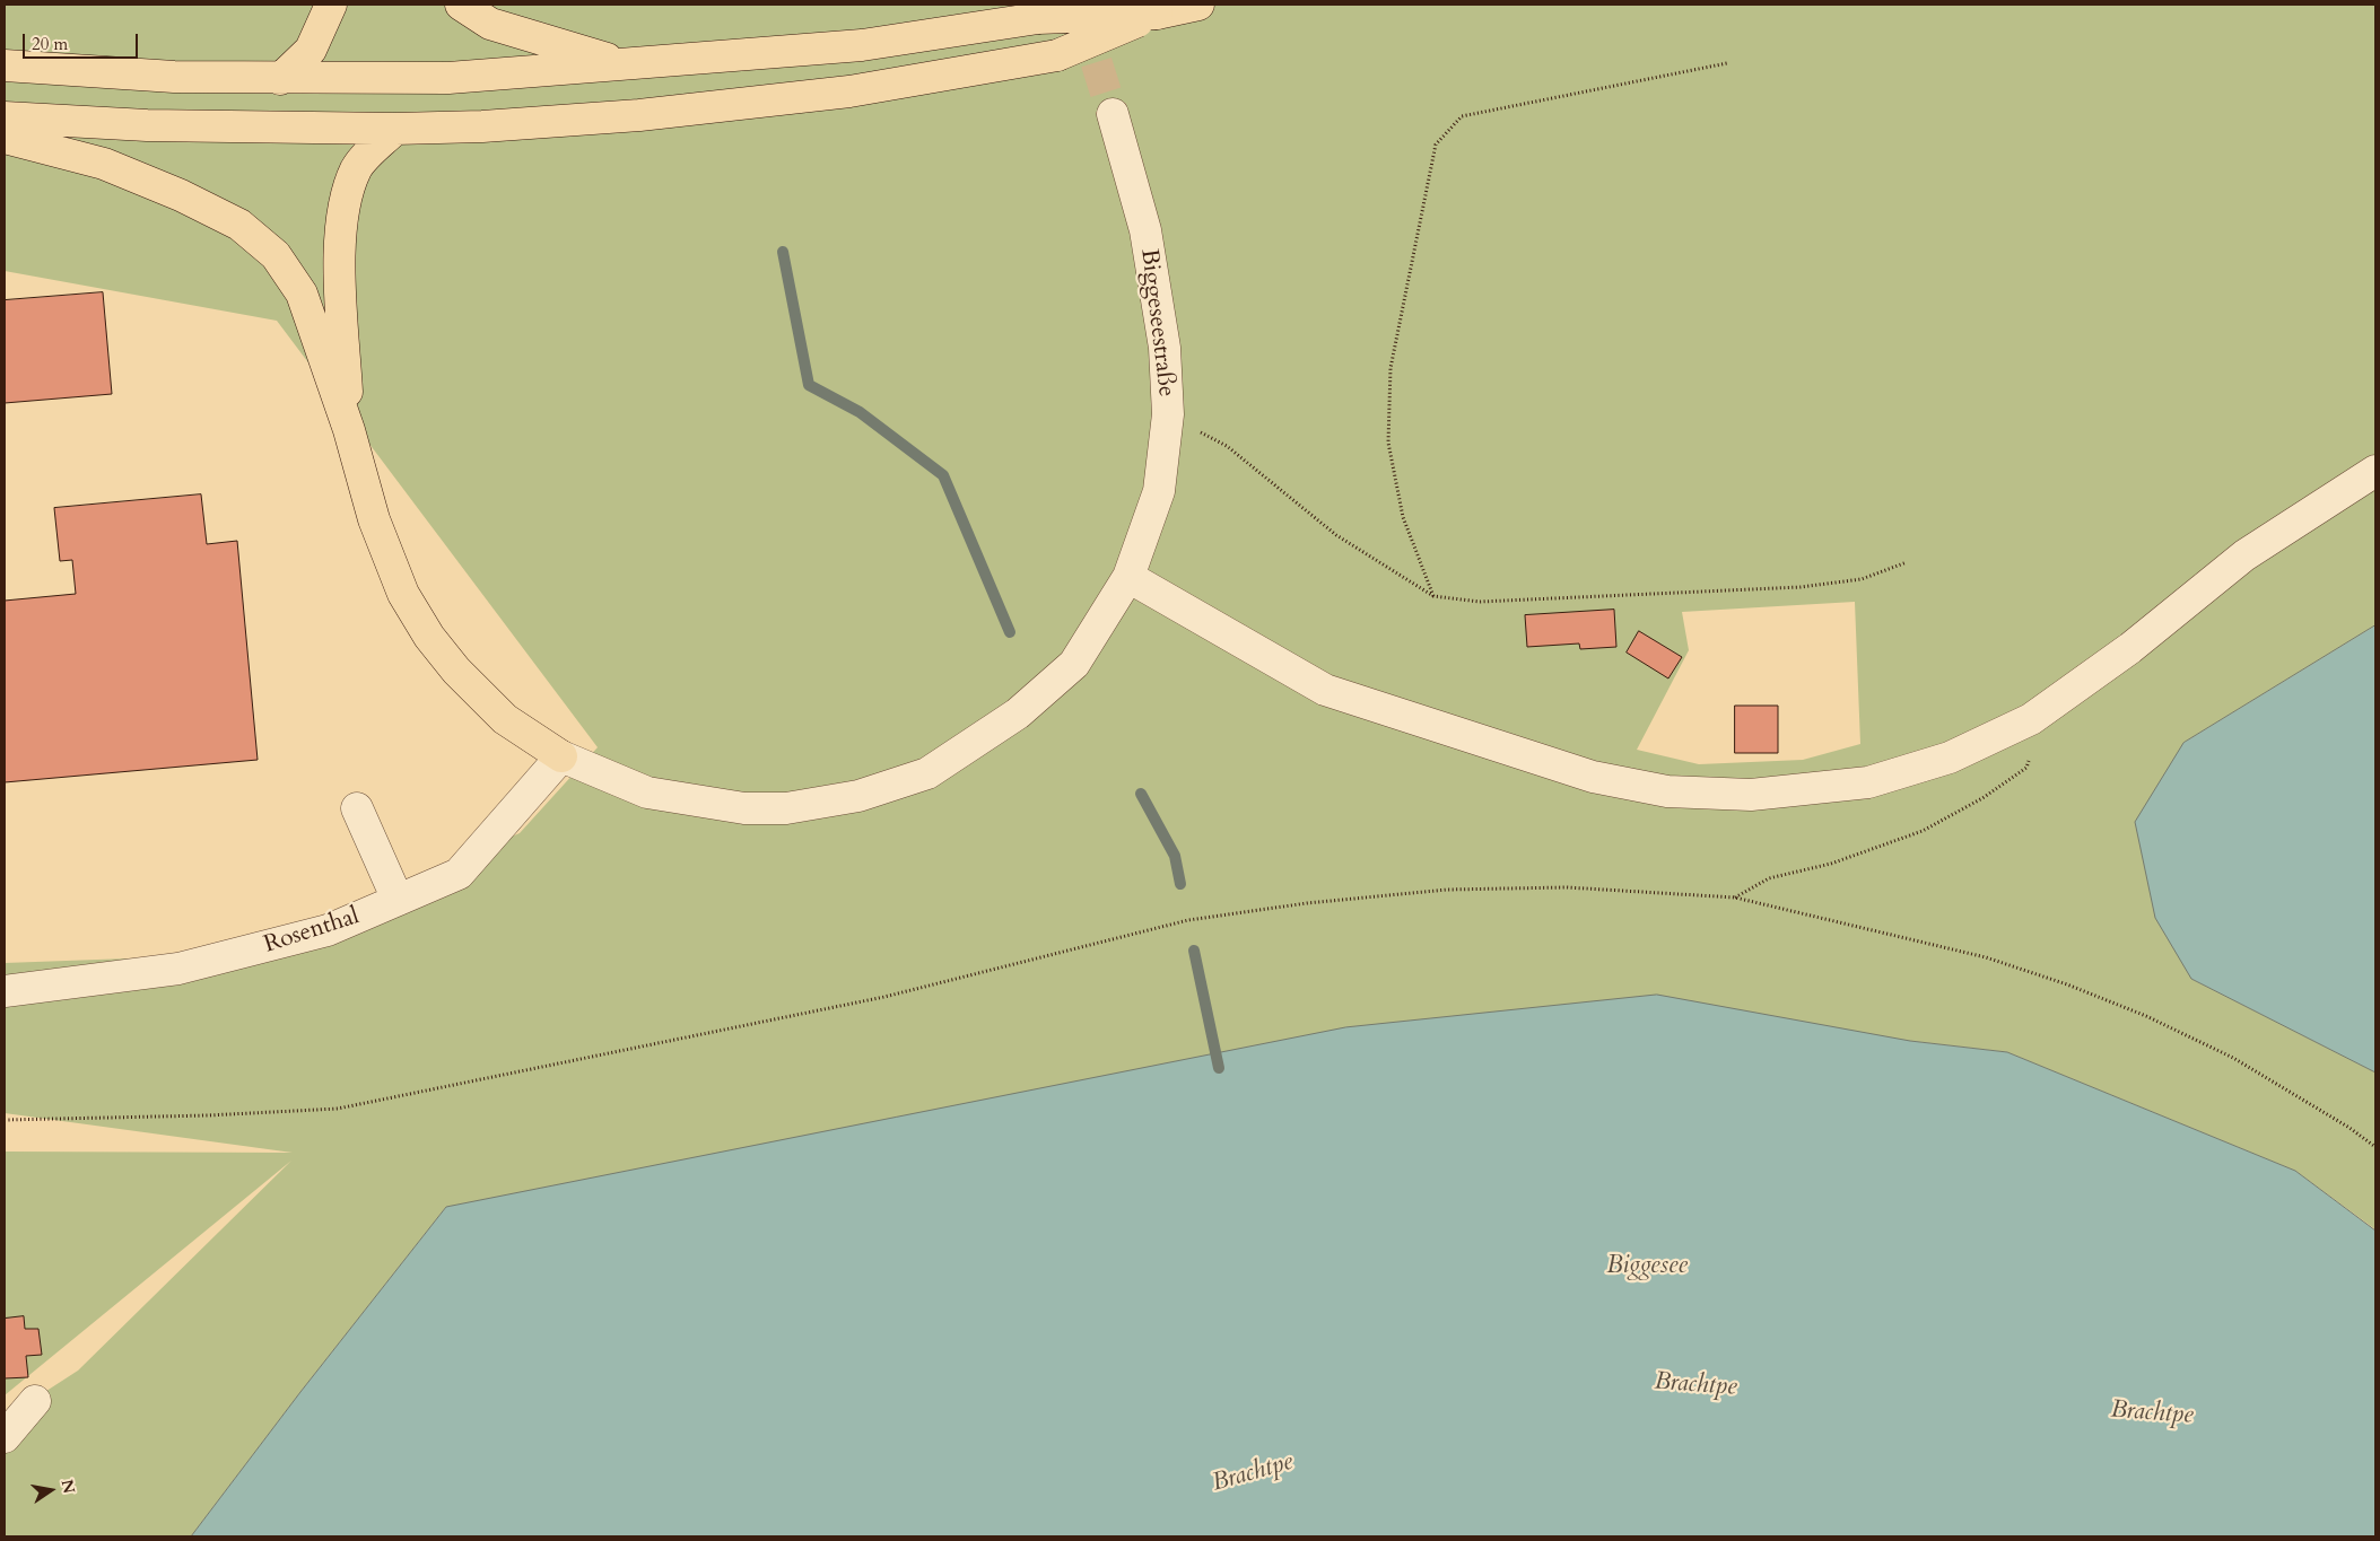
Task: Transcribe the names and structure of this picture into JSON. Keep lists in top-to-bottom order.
{
  "streets": {
    "street": ["Biggeseestraße", "Rosenthal"]
  },
  "crossings": [
    ["Biggeseestraße", "Rosenthal"]
  ],
  "water": ["Biggesee", "Brachtpe"],
  "scale_bar": "20 m",
  "north": "right"
}
